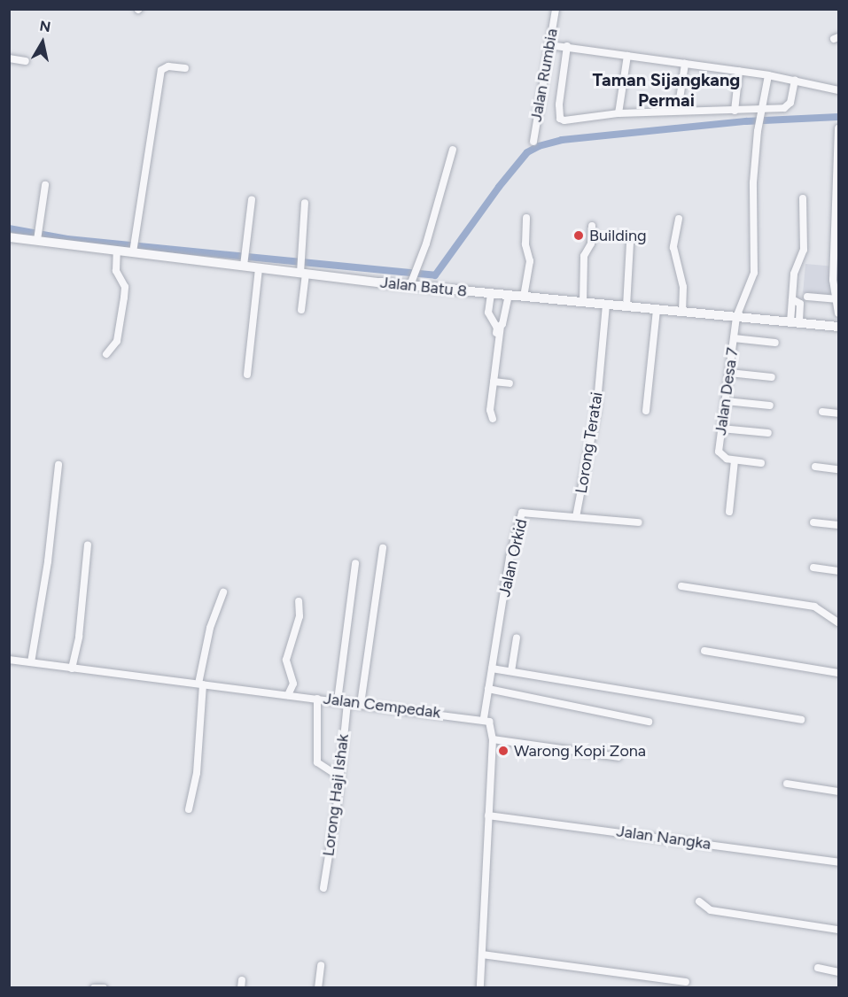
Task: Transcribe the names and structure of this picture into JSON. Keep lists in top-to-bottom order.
{
  "streets": {
    "street": [
      "Jalan Rumbia",
      "Jalan Batu 8",
      "Jalan Desa 7",
      "Lorong Teratai",
      "Jalan Orkid",
      "Jalan Cempedak",
      "Lorong Haji Ishak",
      "Jalan Nangka"
    ]
  },
  "crossings": [
    ["Jalan Batu 8", "Jalan Desa 7"],
    ["Jalan Batu 8", "Lorong Teratai"],
    ["Lorong Teratai", "Jalan Orkid"],
    ["Jalan Orkid", "Jalan Cempedak"],
    ["Jalan Cempedak", "Lorong Haji Ishak"]
  ],
  "districts": ["Taman Sijangkang Permai"],
  "places": ["Building", "Warong Kopi Zona"],
  "north": "top"
}
